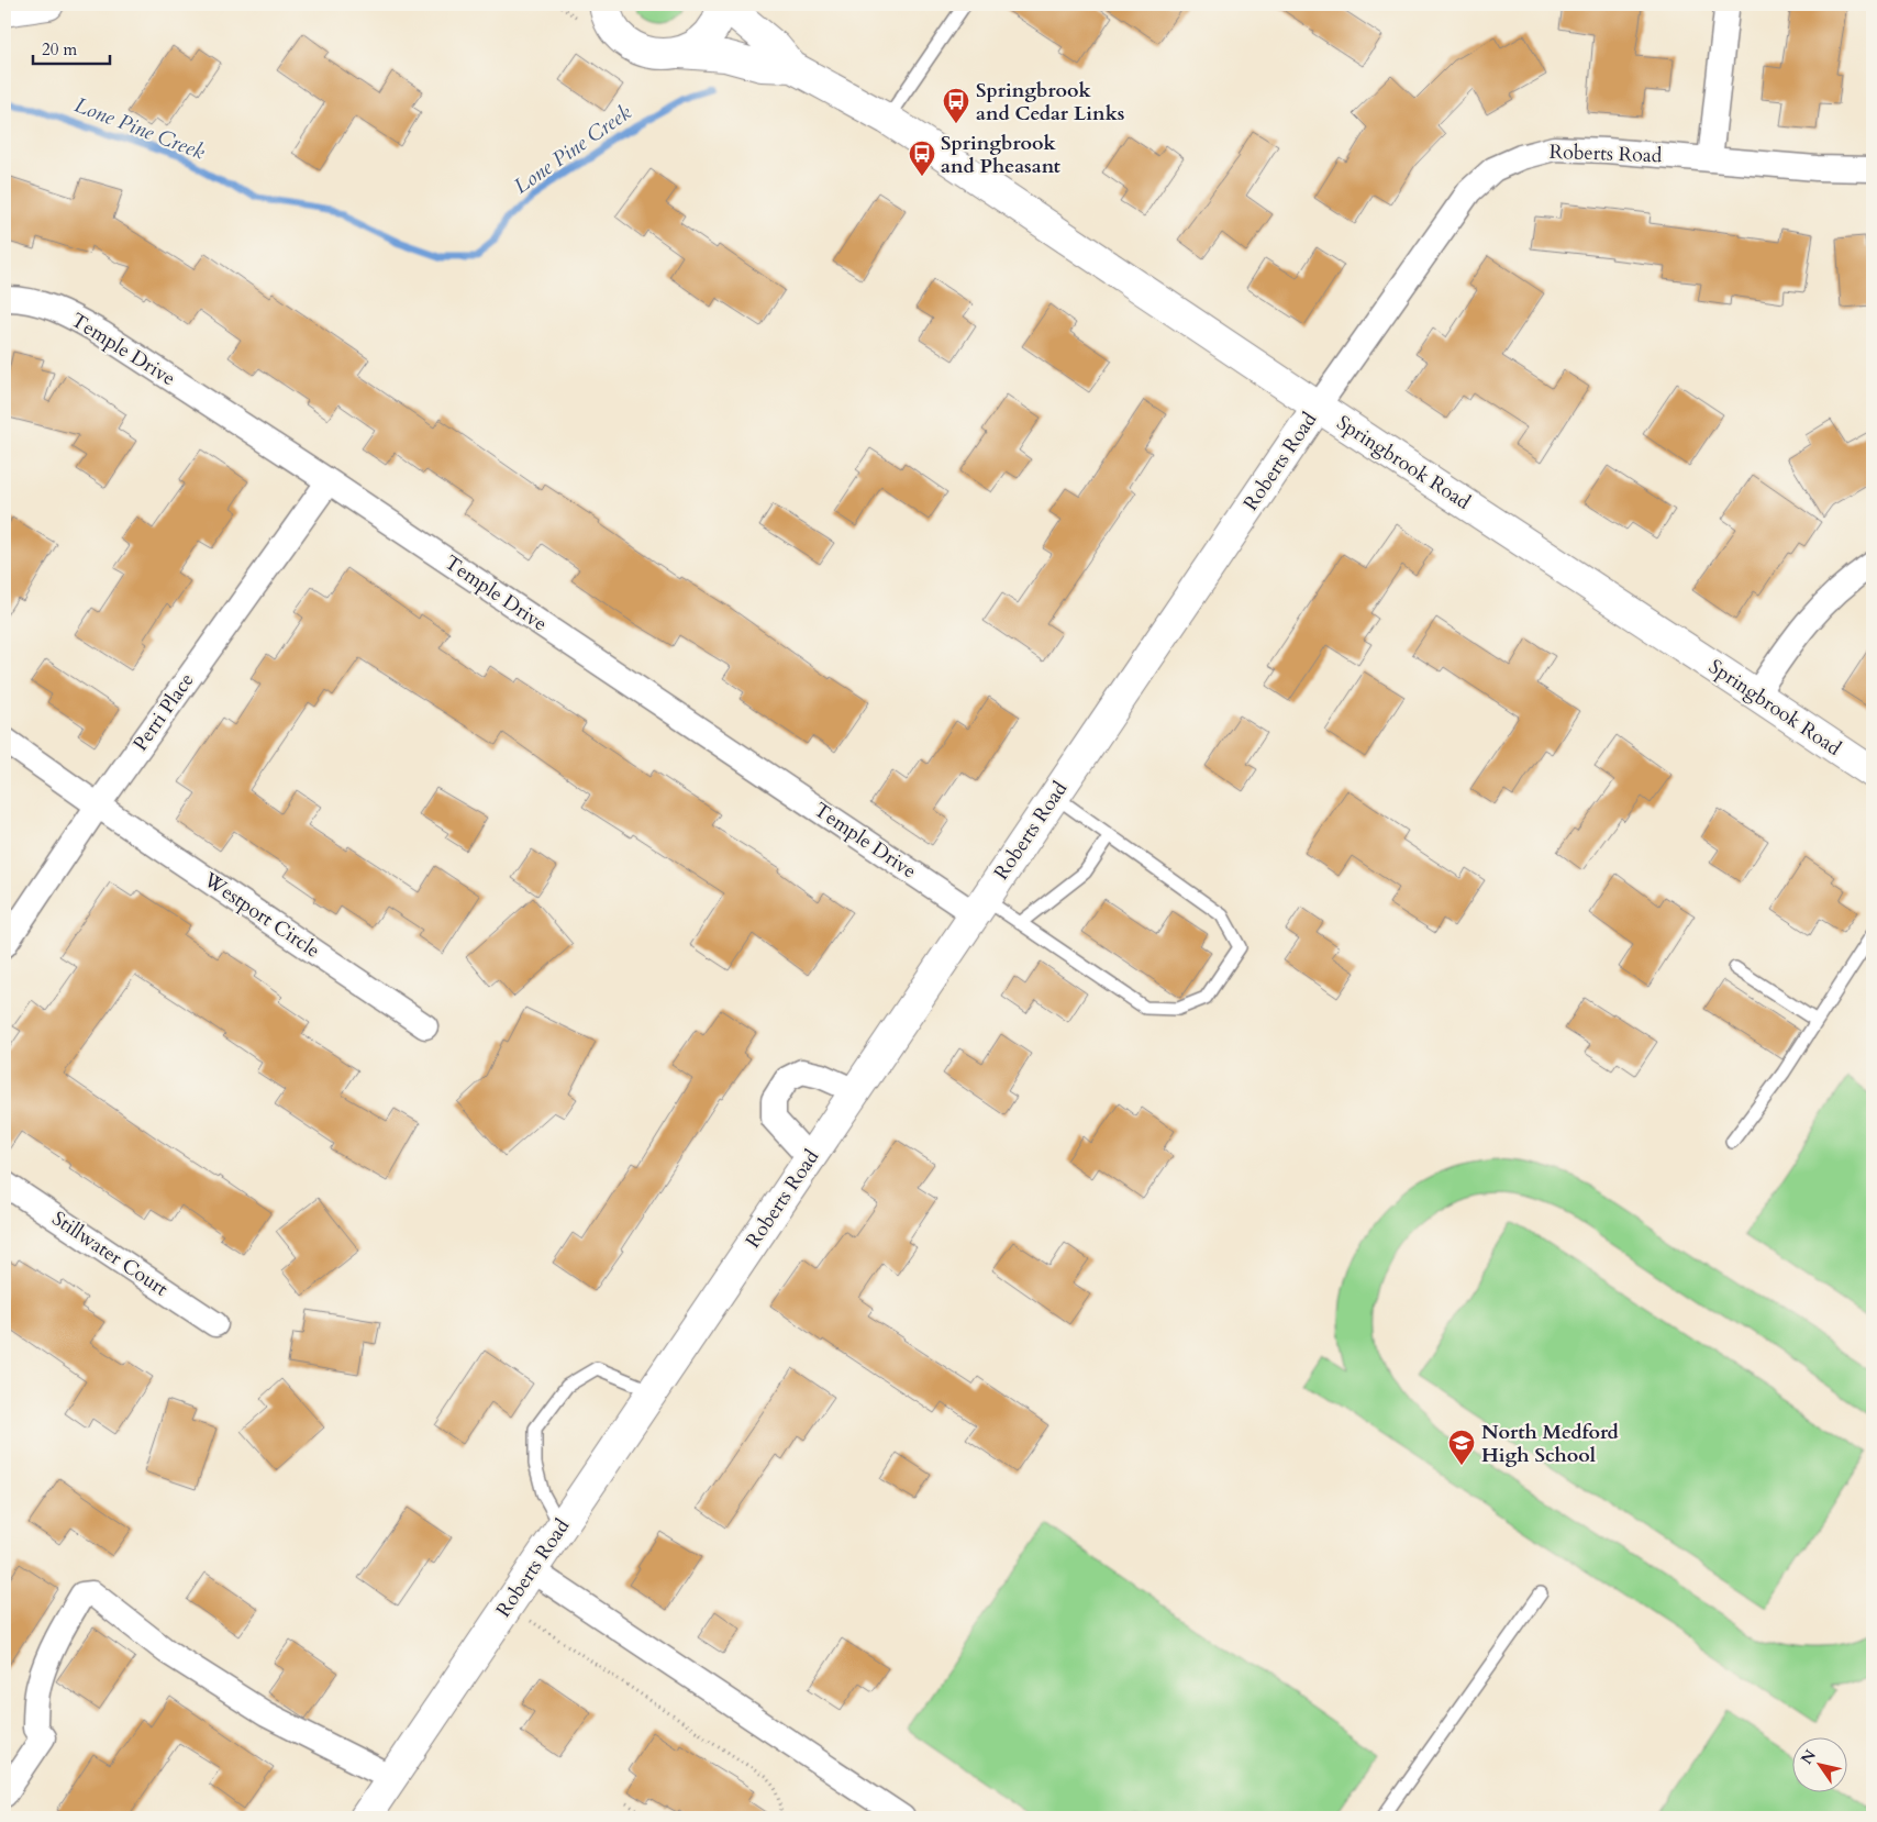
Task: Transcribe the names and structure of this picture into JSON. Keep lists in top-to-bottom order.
{
  "streets": {
    "street": [
      "Roberts Road",
      "Temple Drive",
      "Springbrook Road",
      "Perri Place",
      "Westport Circle",
      "Stillwater Court"
    ]
  },
  "crossings": [
    ["Roberts Road", "Temple Drive"],
    ["Roberts Road", "Springbrook Road"],
    ["Temple Drive", "Perri Place"],
    ["Perri Place", "Westport Circle"]
  ],
  "water": ["Lone Pine Creek"],
  "places": {
    "bus stop": ["Springbrook and Cedar Links", "Springbrook and Pheasant"],
    "school or university": ["North Medford High School"]
  },
  "scale_bar": "20 m",
  "north": "top left"
}
